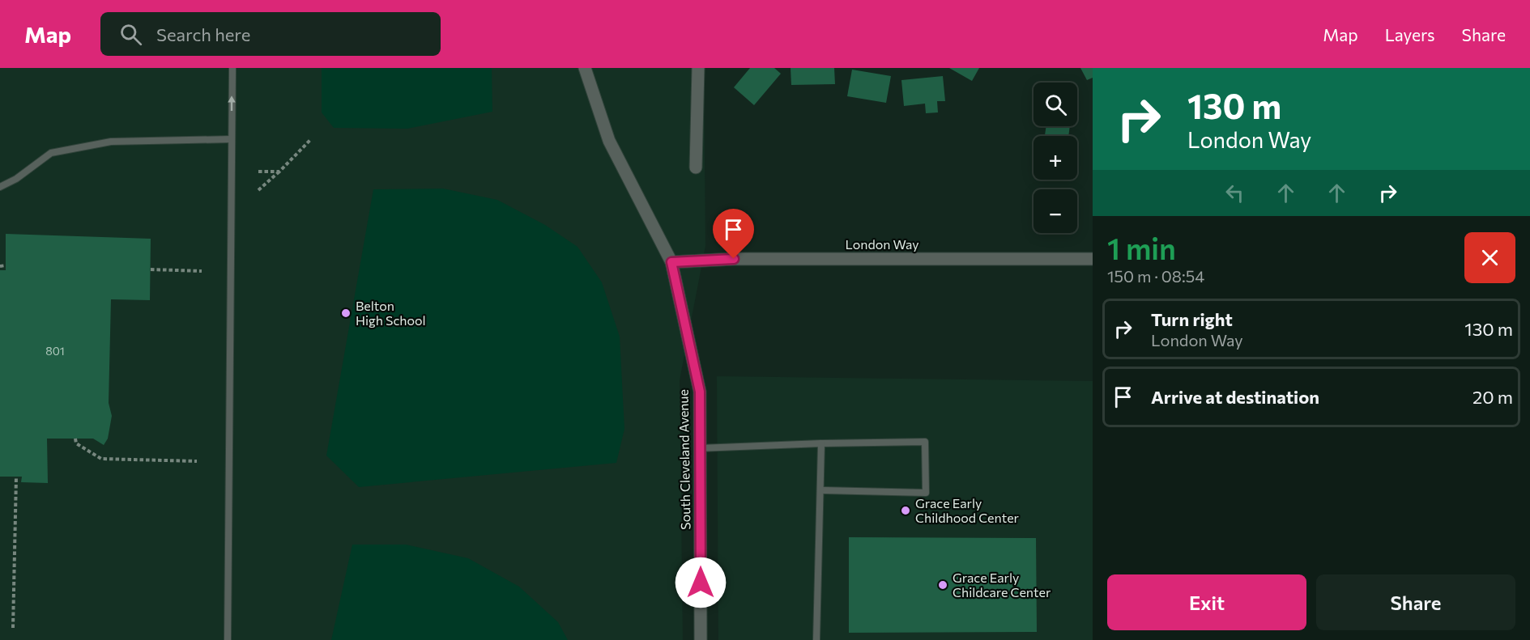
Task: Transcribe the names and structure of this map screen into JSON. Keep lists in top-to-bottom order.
{
  "streets": {
    "street": ["London Way", "South Cleveland Avenue"]
  },
  "crossings": [
    ["London Way", "South Cleveland Avenue"]
  ],
  "places": ["Belton High School", "Grace Early Childhood Center", "Grace Early Childcare Center"],
  "house_numbers": ["801"],
  "page": {
    "header": "Map",
    "search": "Search here",
    "nav": ["Map", "Layers", "Share"],
    "turn": ["130 m", "London Way"],
    "map_buttons": ["+", "−"],
    "heading": ["1 min", "150 m · 08:54"],
    "list": [
      {
        "name": "Turn right",
        "note": "London Way",
        "value": "130 m"
      },
      {
        "name": "Arrive at destination",
        "value": "20 m"
      }
    ],
    "buttons": ["Exit", "Share"]
  }
}
